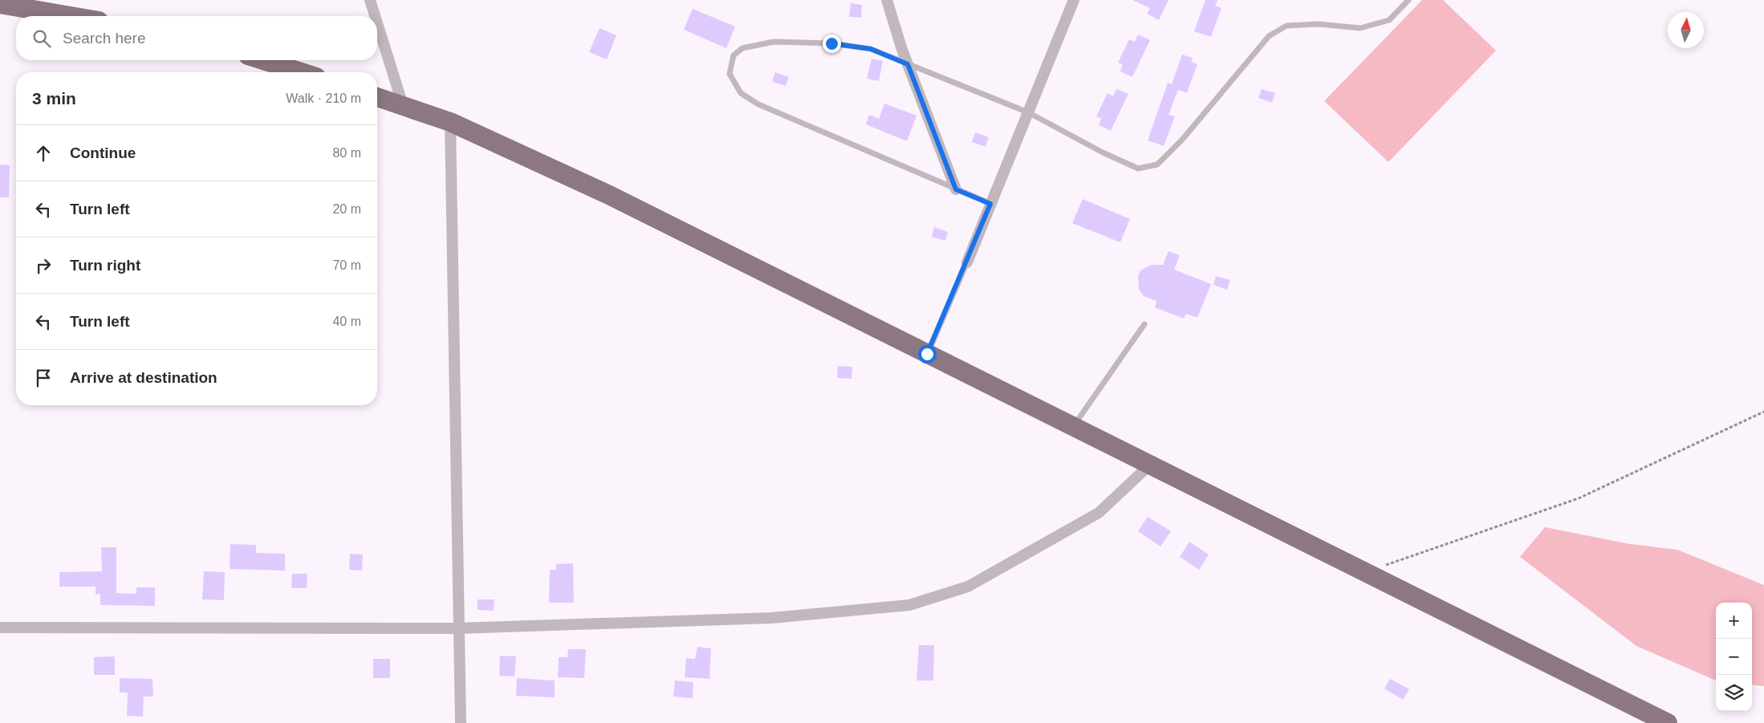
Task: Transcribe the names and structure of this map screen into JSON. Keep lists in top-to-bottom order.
{
  "north": "top",
  "page": {
    "search": "Search here",
    "heading": ["3 min", "Walk · 210 m"],
    "list": [
      ["Continue", "80 m"],
      ["Turn left", "20 m"],
      ["Turn right", "70 m"],
      ["Turn left", "40 m"],
      "Arrive at destination"
    ],
    "map_buttons": ["+", "−"]
  }
}
